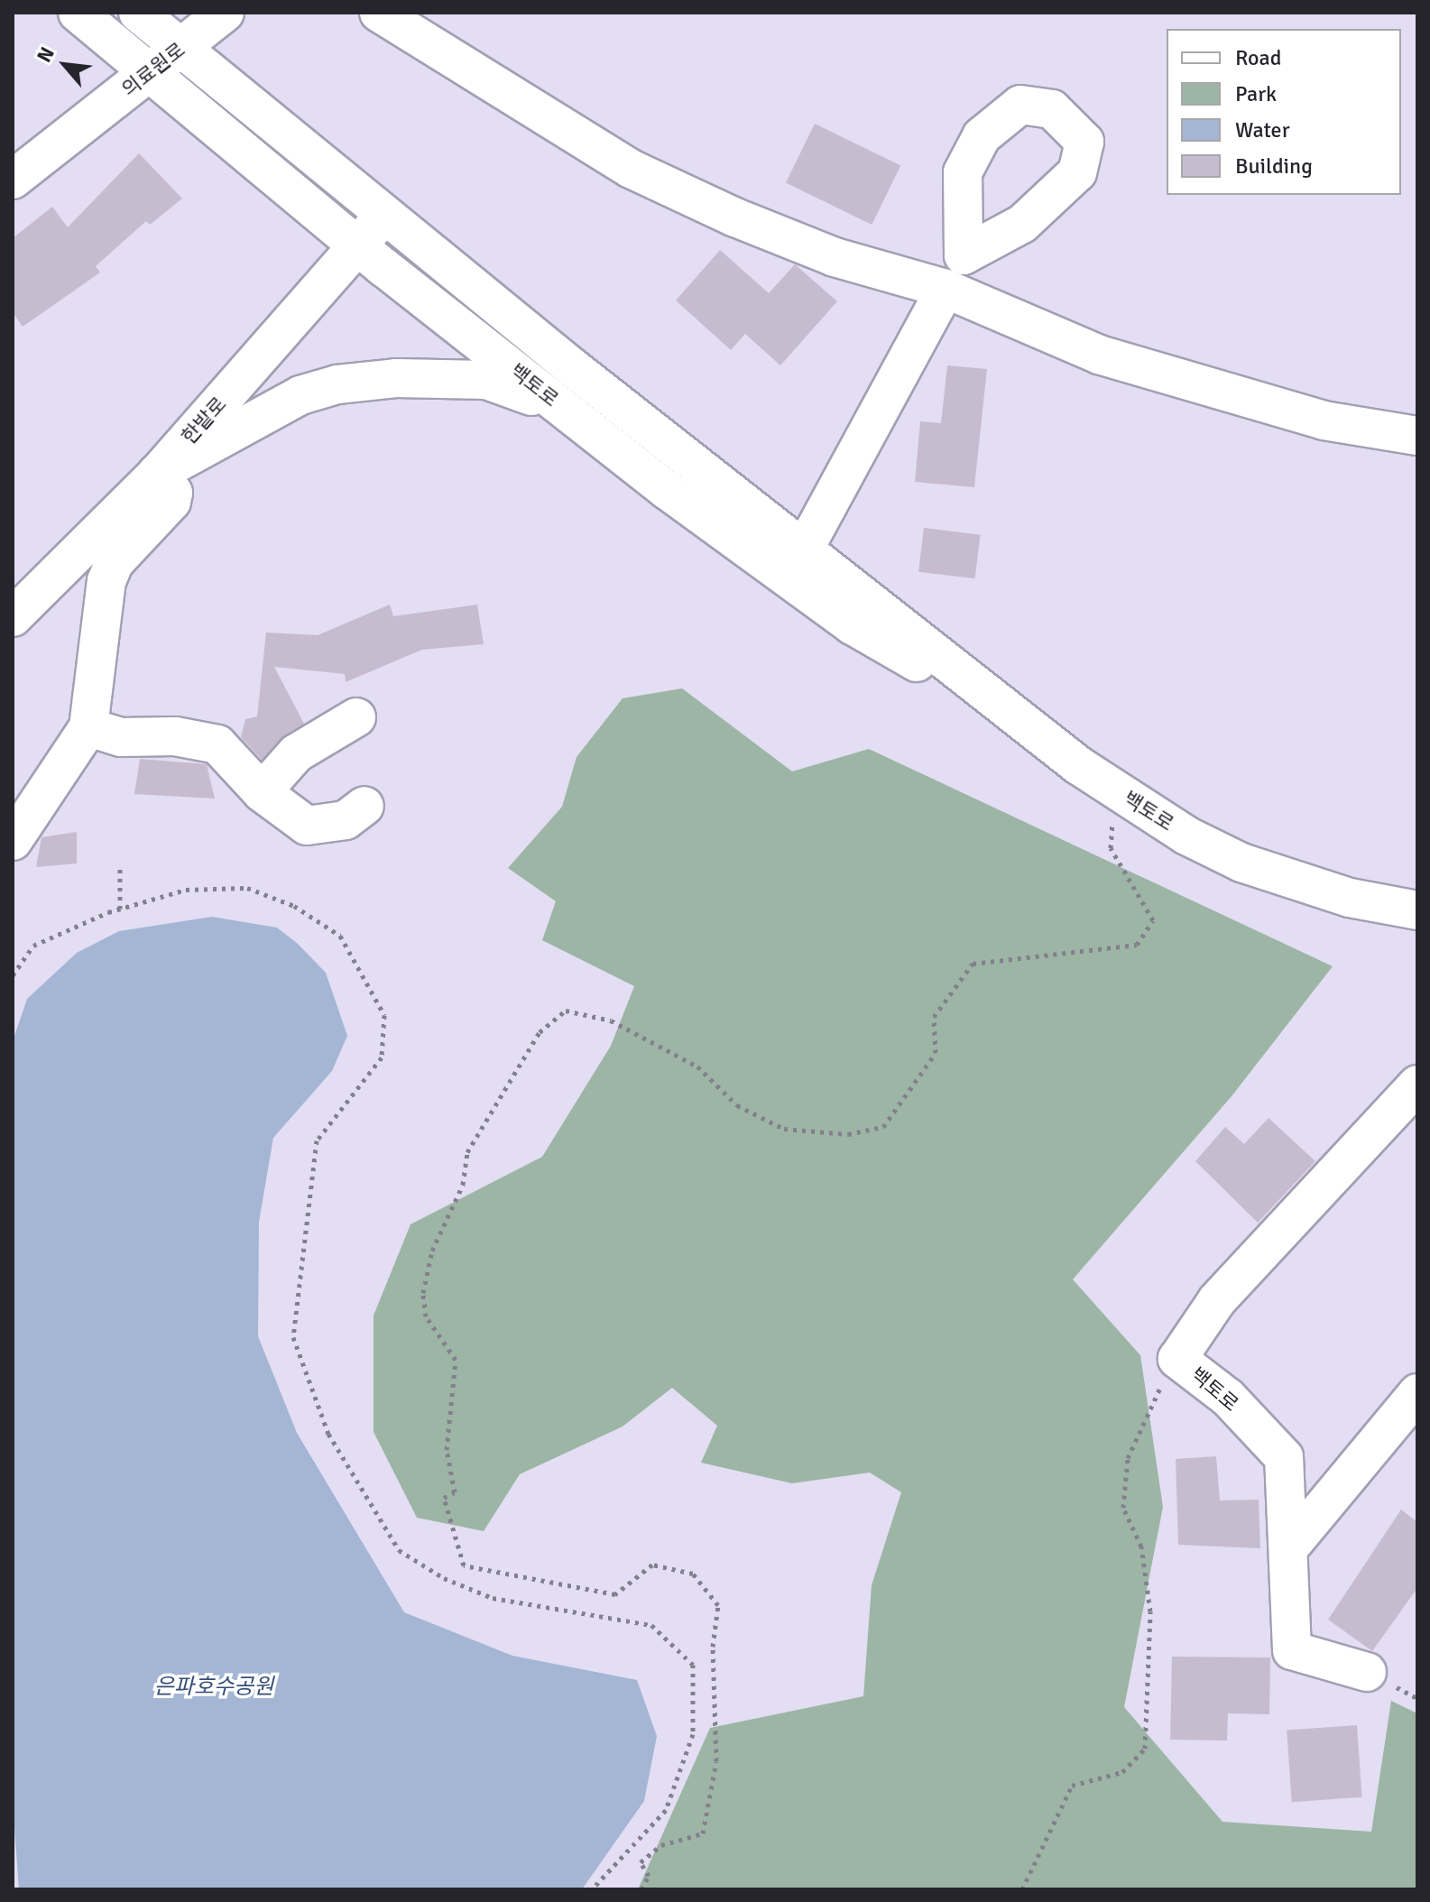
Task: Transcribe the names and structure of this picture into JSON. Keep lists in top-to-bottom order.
{
  "streets": {
    "street": ["의료원로", "백토로", "한밭로"]
  },
  "crossings": [
    ["의료원로", "백토로"],
    ["백토로", "한밭로"]
  ],
  "water": ["은파호수공원"],
  "legend": [
    "Road",
    "Park",
    "Water",
    "Building"
  ],
  "north": "top left"
}
